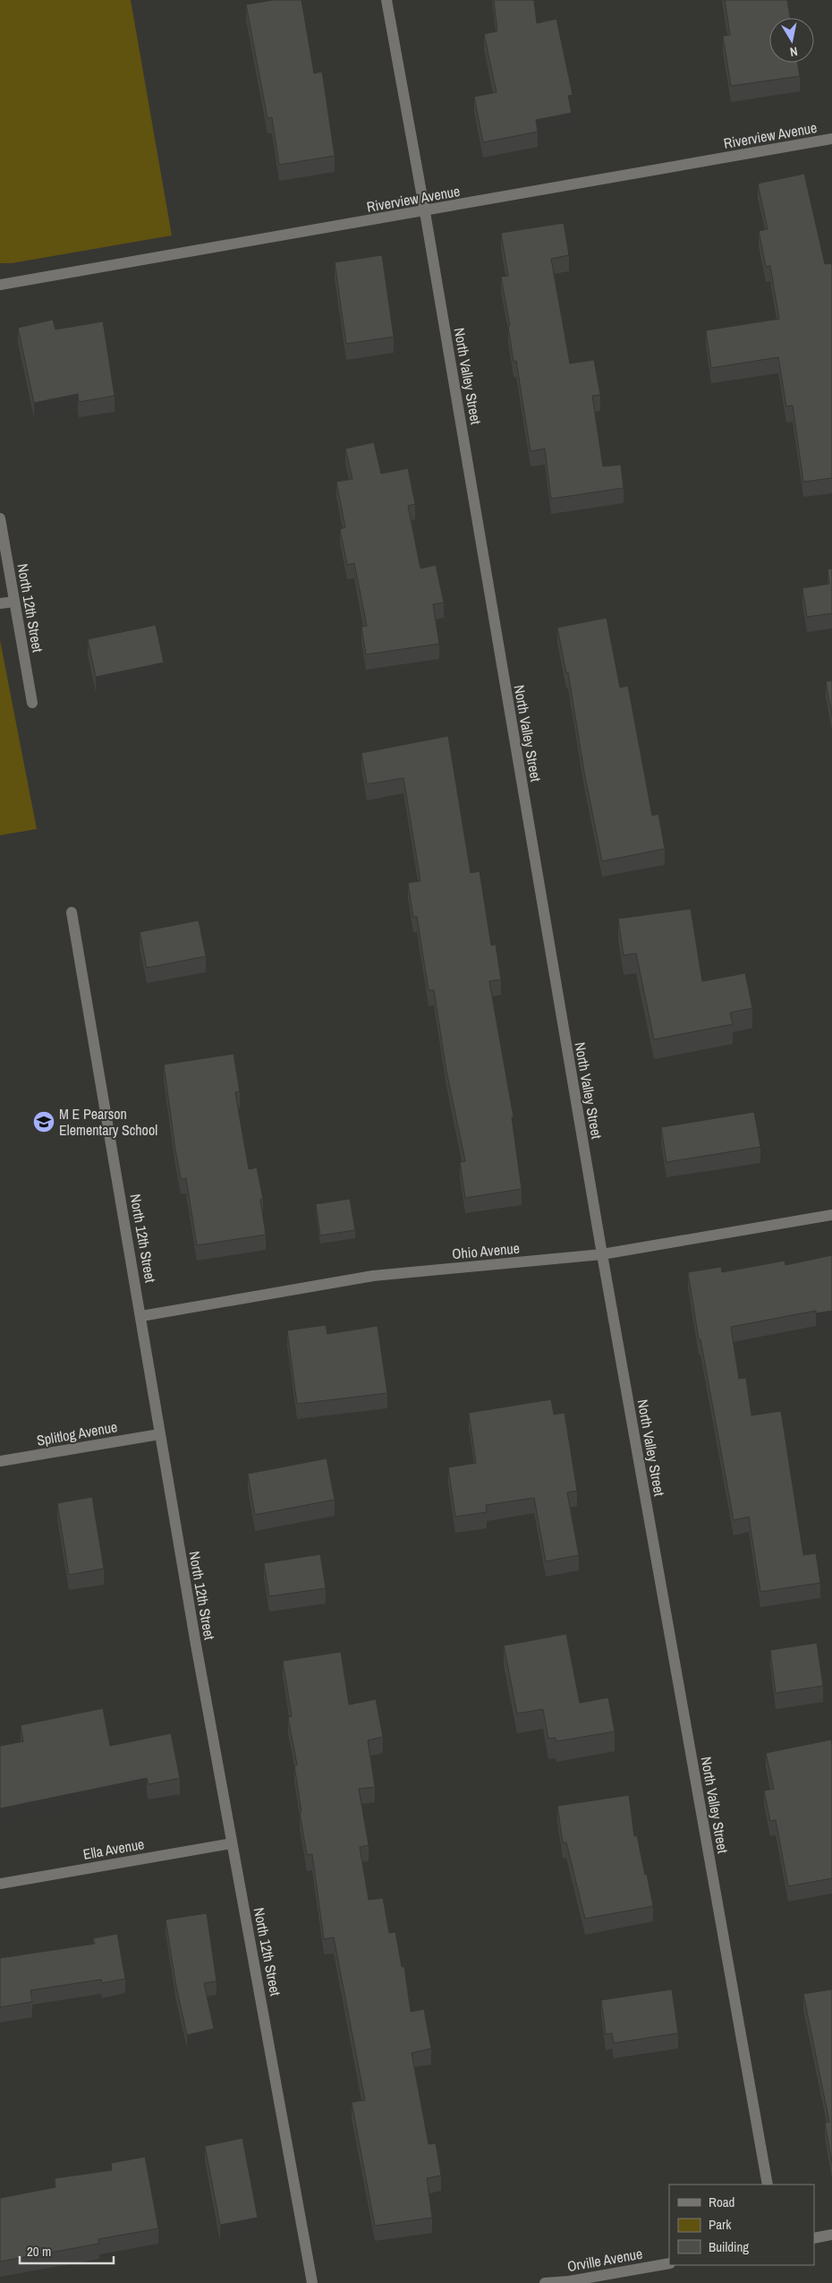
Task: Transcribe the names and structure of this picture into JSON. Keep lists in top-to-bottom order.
{
  "streets": {
    "street": [
      "Riverview Avenue",
      "North Valley Street",
      "North 12th Street",
      "Ohio Avenue",
      "Splitlog Avenue",
      "Ella Avenue",
      "Orville Avenue"
    ]
  },
  "crossings": [
    ["Riverview Avenue", "North Valley Street"],
    ["North Valley Street", "Ohio Avenue"],
    ["North 12th Street", "Ohio Avenue"],
    ["North 12th Street", "Splitlog Avenue"],
    ["North 12th Street", "Ella Avenue"]
  ],
  "places": {
    "school or university": ["M E Pearson Elementary School"]
  },
  "legend": ["Road", "Park", "Building"],
  "scale_bar": "20 m",
  "north": "bottom"
}
